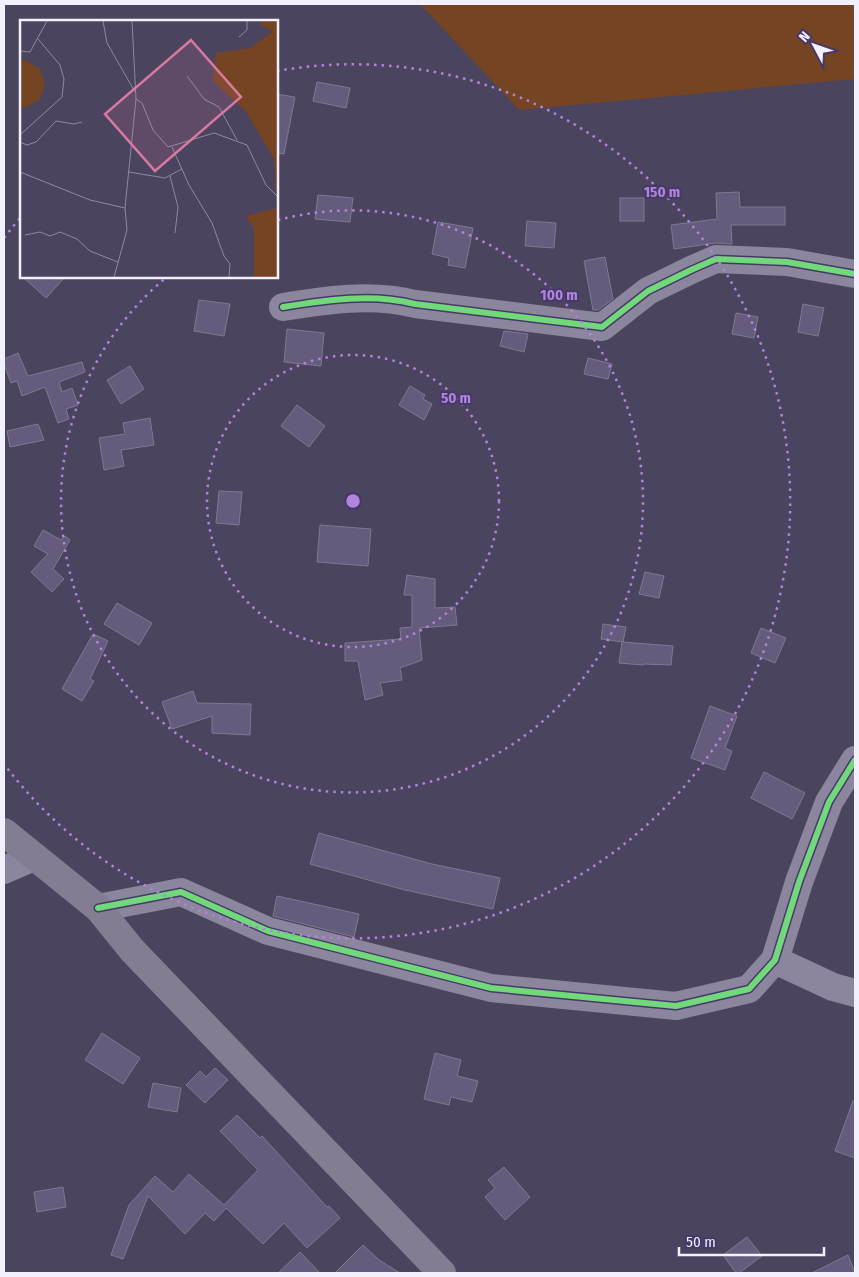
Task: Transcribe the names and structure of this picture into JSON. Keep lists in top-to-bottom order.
{
  "scale_bar": "50 m",
  "north": "top left",
  "rings": ["150 m", "100 m", "50 m"]
}
